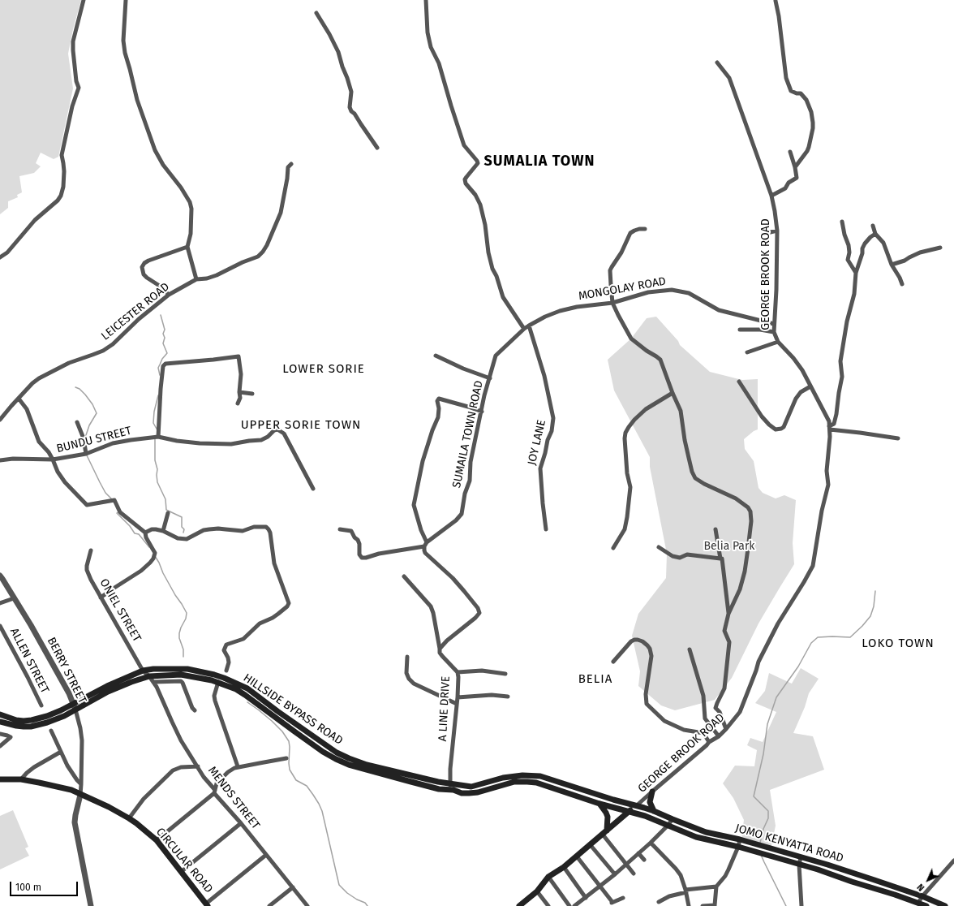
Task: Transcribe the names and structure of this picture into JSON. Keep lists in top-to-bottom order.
{
  "streets": {
    "main road": ["HILLSIDE BYPASS ROAD", "JOMO KENYATTA ROAD", "CIRCULAR ROAD"],
    "street": [
      "GEORGE BROOK ROAD",
      "MONGOLAY ROAD",
      "LEICESTER ROAD",
      "SUMAILA TOWN ROAD",
      "BUNDU STREET",
      "JOY LANE",
      "ONIEL STREET",
      "ALLEN STREET",
      "BERRY STREET",
      "A LINE DRIVE",
      "MENDS STREET"
    ]
  },
  "crossings": [
    ["GEORGE BROOK ROAD", "MONGOLAY ROAD"],
    ["GEORGE BROOK ROAD", "HILLSIDE BYPASS ROAD"],
    ["GEORGE BROOK ROAD", "JOMO KENYATTA ROAD"],
    ["MONGOLAY ROAD", "SUMAILA TOWN ROAD"],
    ["MONGOLAY ROAD", "JOY LANE"],
    ["SUMAILA TOWN ROAD", "JOY LANE"],
    ["ONIEL STREET", "HILLSIDE BYPASS ROAD"],
    ["ONIEL STREET", "MENDS STREET"],
    ["BERRY STREET", "HILLSIDE BYPASS ROAD"],
    ["A LINE DRIVE", "HILLSIDE BYPASS ROAD"],
    ["HILLSIDE BYPASS ROAD", "MENDS STREET"],
    ["HILLSIDE BYPASS ROAD", "JOMO KENYATTA ROAD"]
  ],
  "districts": [
    "SUMALIA TOWN",
    "LOWER SORIE",
    "UPPER SORIE TOWN",
    "LOKO TOWN",
    "BELIA"
  ],
  "parks": ["Belia Park"],
  "scale_bar": "100 m",
  "north": "bottom left"
}
